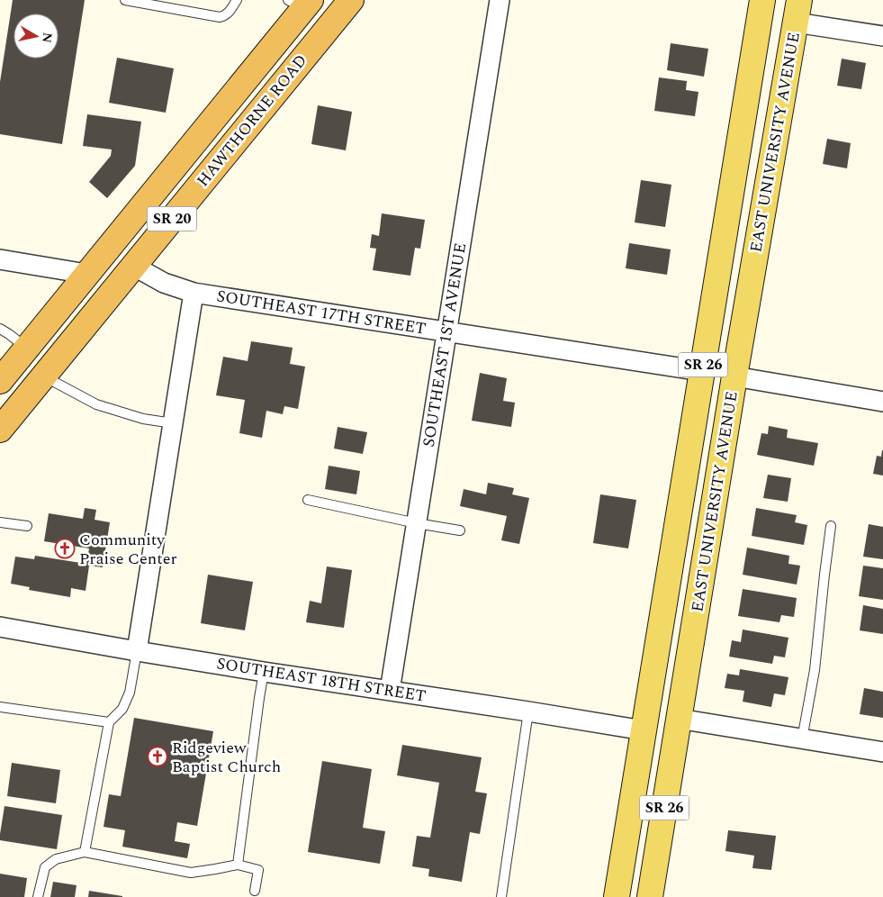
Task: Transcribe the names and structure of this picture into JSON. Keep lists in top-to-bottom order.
{
  "streets": {
    "highway": ["HAWTHORNE ROAD", "SR 20"],
    "main road": ["EAST UNIVERSITY AVENUE", "SR 26"],
    "street": ["SOUTHEAST 17TH STREET", "SOUTHEAST 1ST AVENUE", "SOUTHEAST 18TH STREET"]
  },
  "crossings": [
    ["HAWTHORNE ROAD", "SOUTHEAST 17TH STREET"],
    ["EAST UNIVERSITY AVENUE", "SOUTHEAST 17TH STREET"],
    ["EAST UNIVERSITY AVENUE", "SOUTHEAST 18TH STREET"],
    ["SOUTHEAST 17TH STREET", "SOUTHEAST 1ST AVENUE"],
    ["SOUTHEAST 1ST AVENUE", "SOUTHEAST 18TH STREET"]
  ],
  "places": {
    "church": ["Community Praise Center", "Ridgeview Baptist Church"]
  },
  "north": "right"
}
